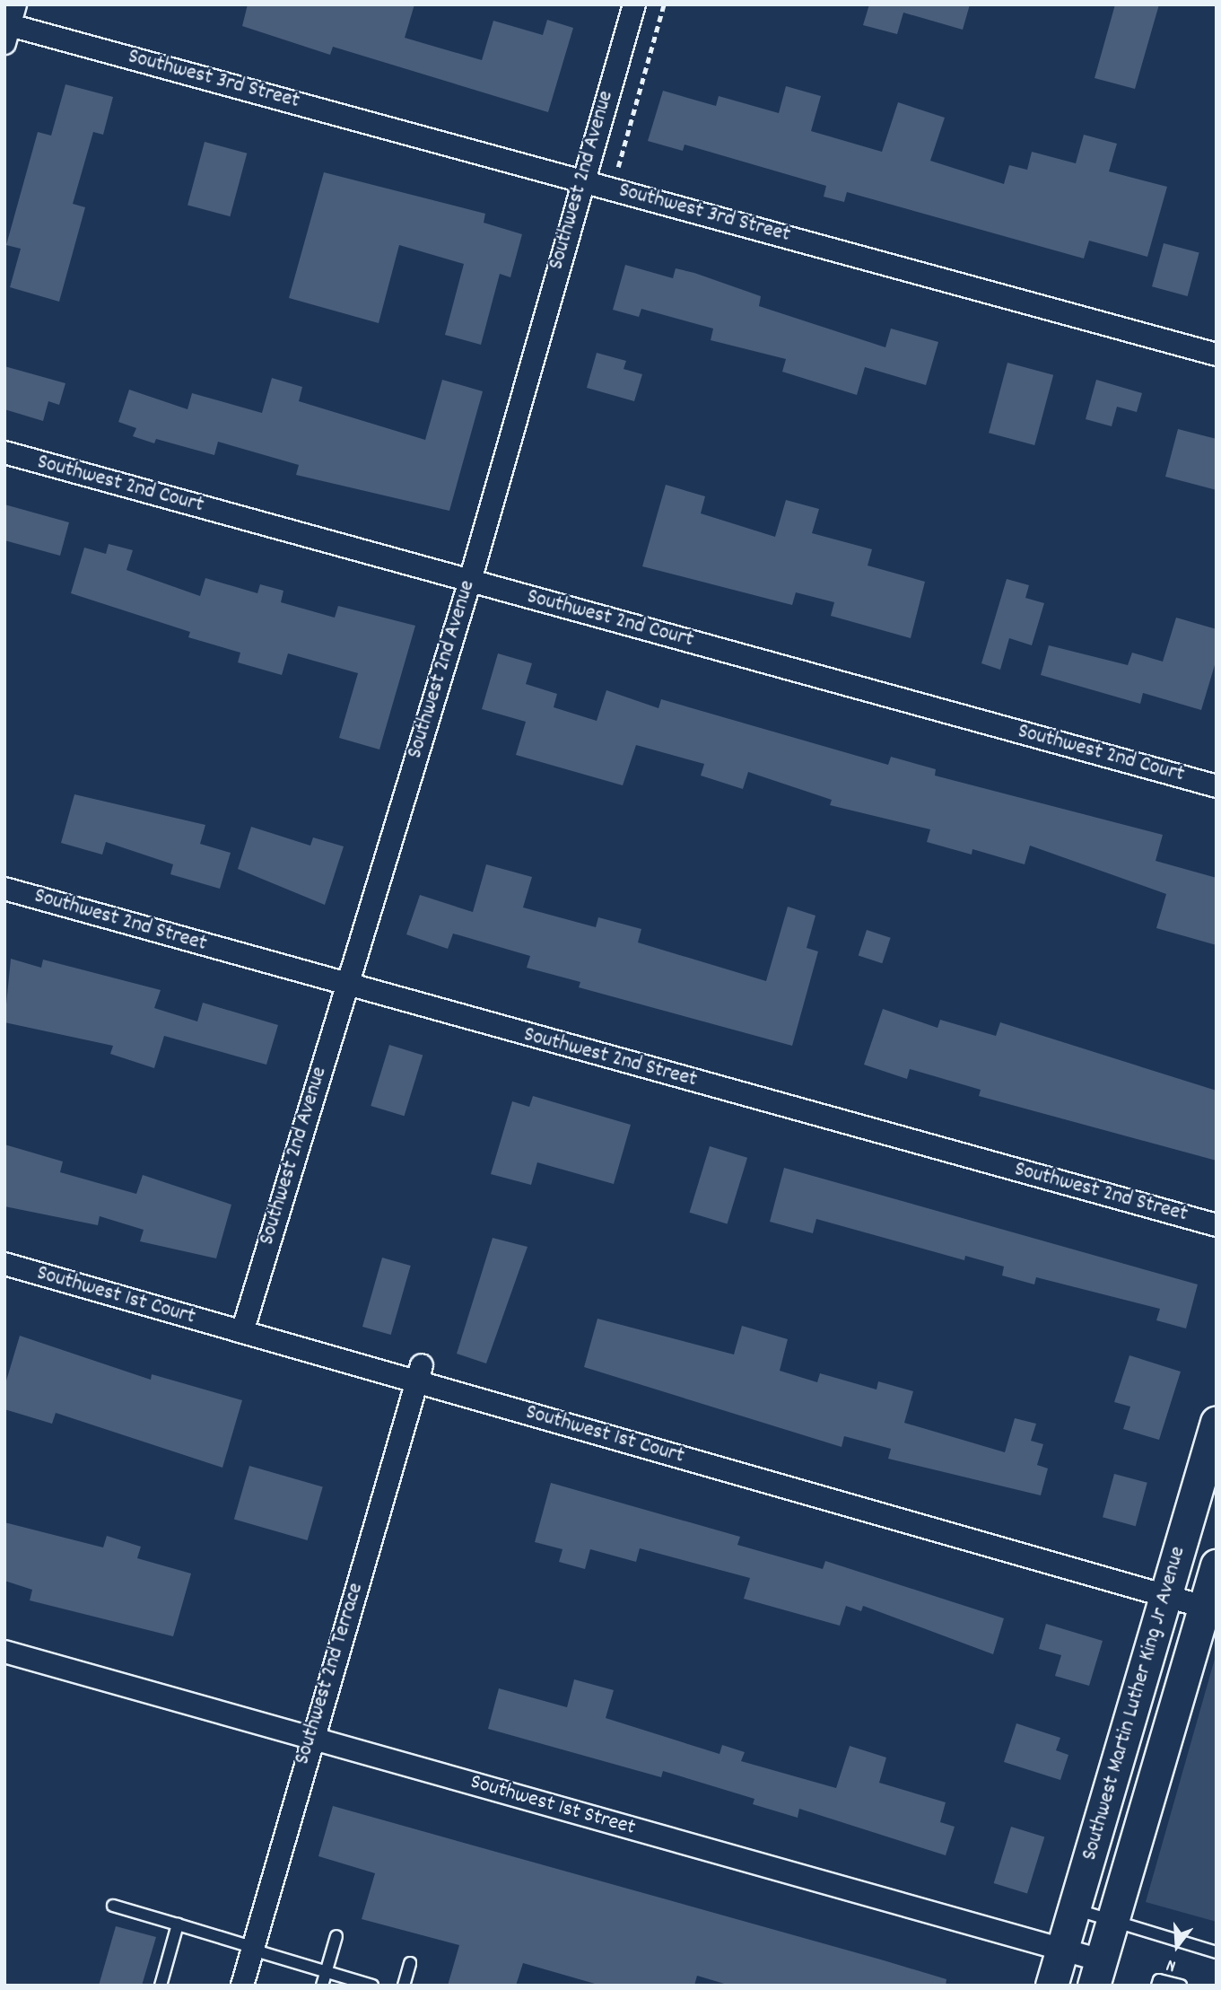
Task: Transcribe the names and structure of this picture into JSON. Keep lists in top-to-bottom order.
{
  "streets": {
    "street": [
      "Southwest 3rd Street",
      "Southwest 2nd Avenue",
      "Southwest 2nd Court",
      "Southwest 2nd Street",
      "Southwest 1st Court",
      "Southwest 2nd Terrace",
      "Southwest Martin Luther King Jr Avenue",
      "Southwest 1st Street"
    ]
  },
  "crossings": [
    ["Southwest 3rd Street", "Southwest 2nd Avenue"],
    ["Southwest 2nd Avenue", "Southwest 2nd Court"],
    ["Southwest 2nd Avenue", "Southwest 2nd Street"],
    ["Southwest 2nd Avenue", "Southwest 1st Court"],
    ["Southwest 1st Court", "Southwest 2nd Terrace"],
    ["Southwest 1st Court", "Southwest Martin Luther King Jr Avenue"],
    ["Southwest 2nd Terrace", "Southwest 1st Street"],
    ["Southwest Martin Luther King Jr Avenue", "Southwest 1st Street"]
  ],
  "north": "bottom"
}
